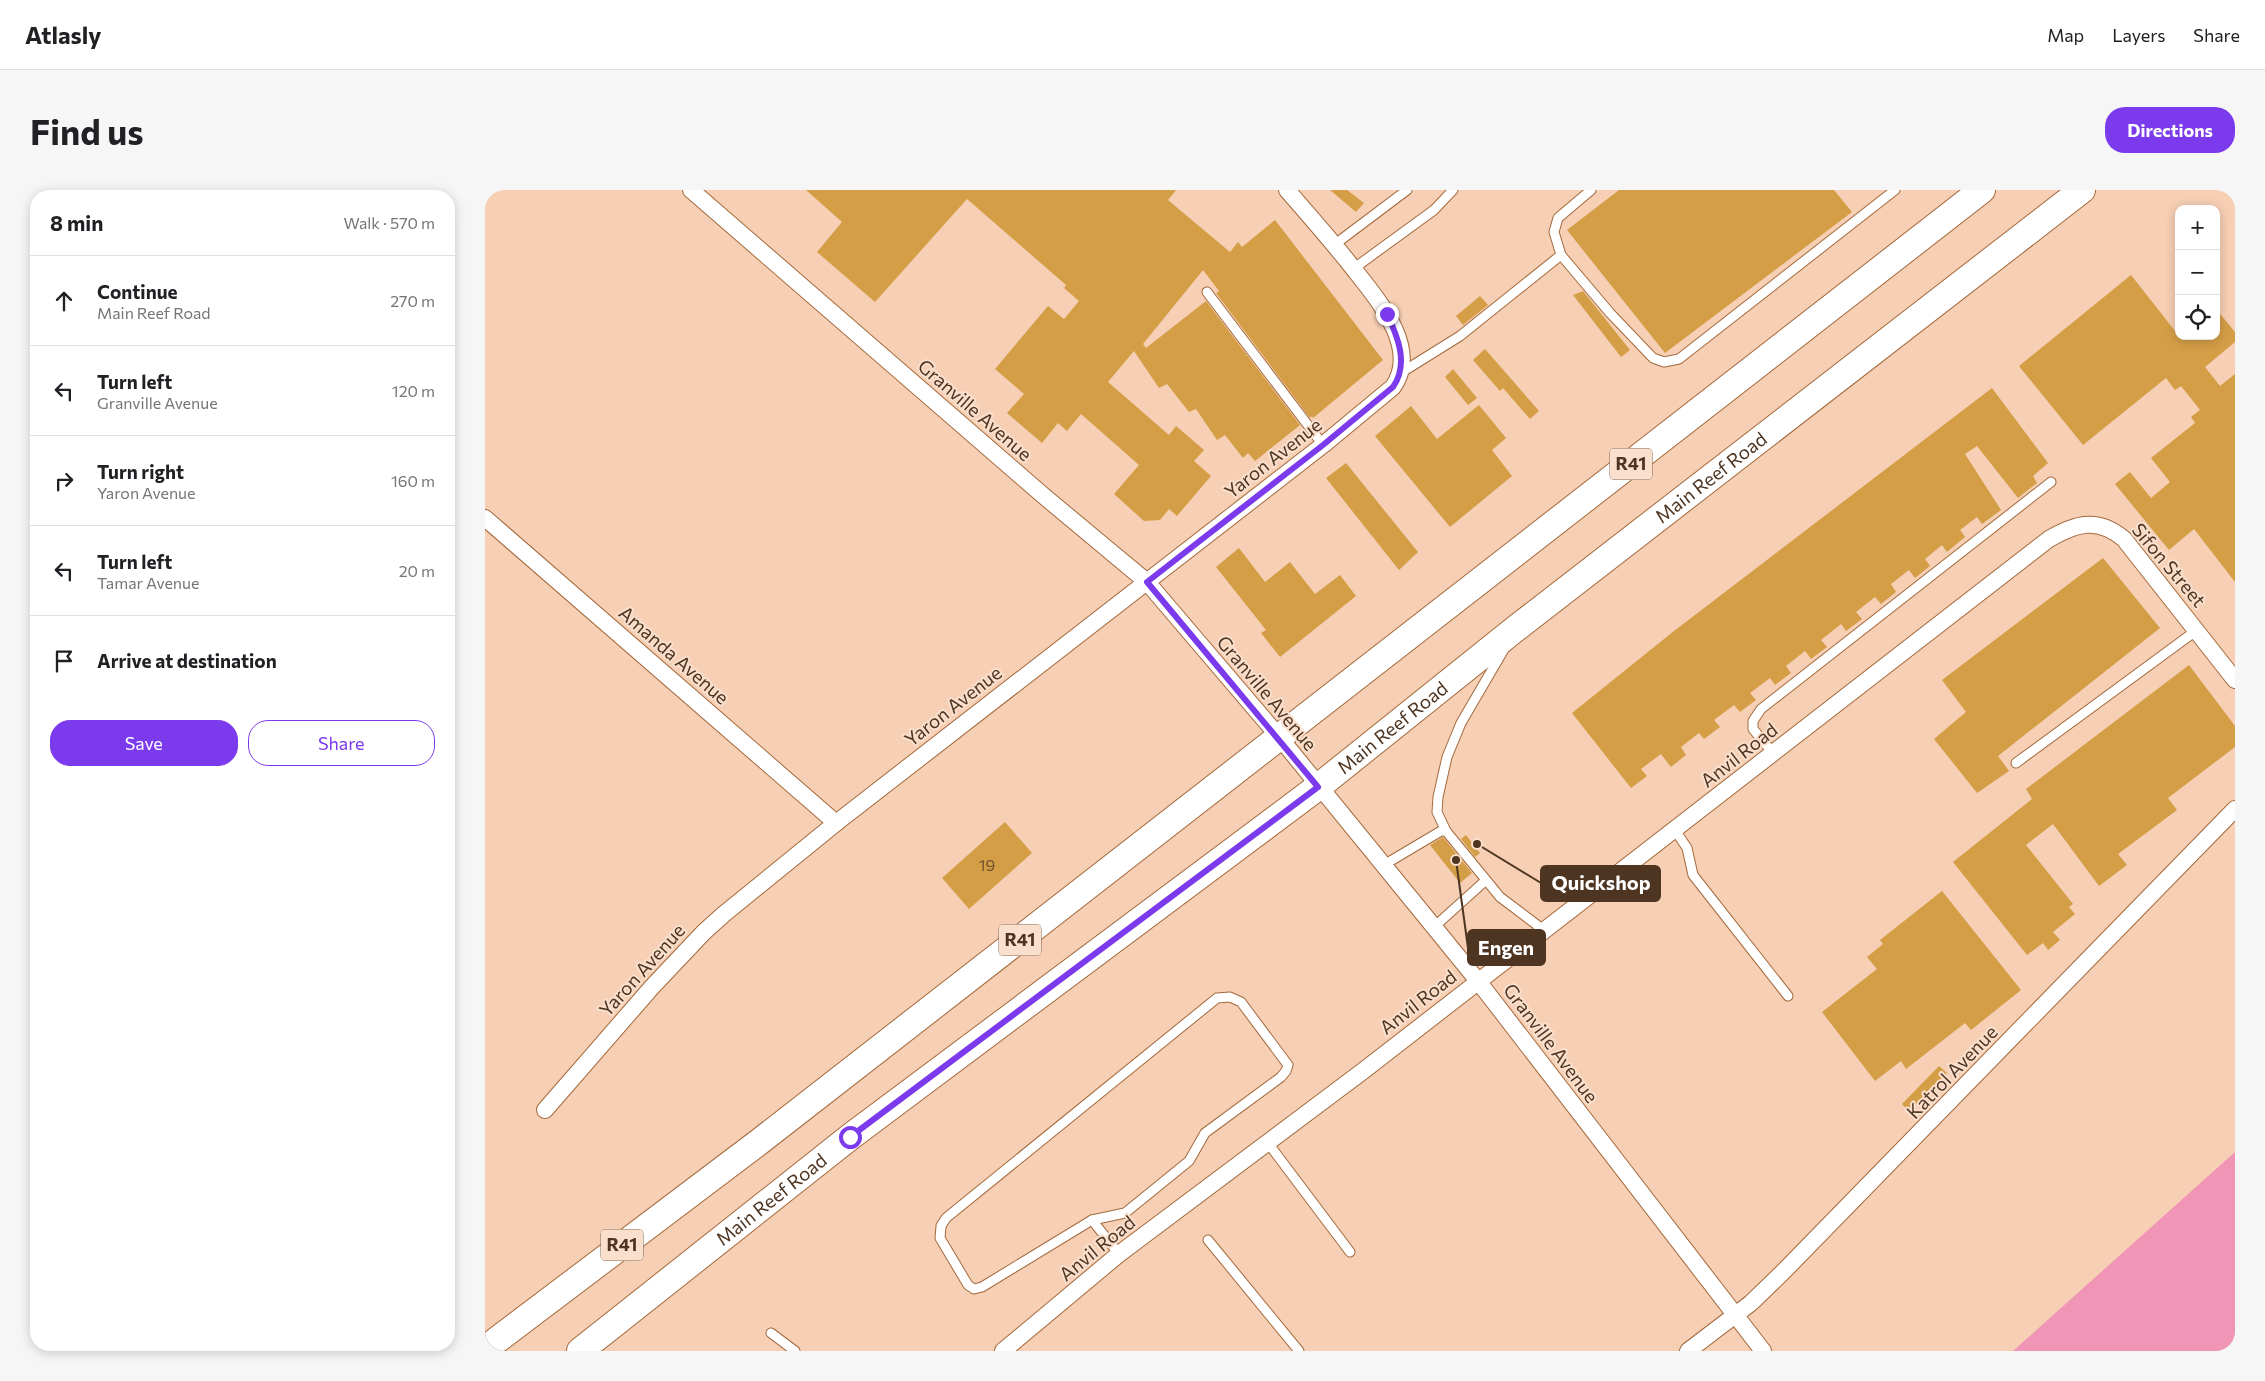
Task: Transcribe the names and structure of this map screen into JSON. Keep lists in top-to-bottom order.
{
  "streets": {
    "main road": ["R41", "Main Reef Road"],
    "street": [
      "Granville Avenue",
      "Yaron Avenue",
      "Sifon Street",
      "Amanda Avenue",
      "Anvil Road",
      "Katrol Avenue"
    ]
  },
  "crossings": [
    ["Granville Avenue", "Yaron Avenue"],
    ["Granville Avenue", "R41"],
    ["Granville Avenue", "Main Reef Road"],
    ["Granville Avenue", "Anvil Road"],
    ["Granville Avenue", "Katrol Avenue"],
    ["Yaron Avenue", "Amanda Avenue"],
    ["Sifon Street", "Anvil Road"]
  ],
  "places": ["Quickshop", "Engen"],
  "house_numbers": ["19"],
  "page": {
    "header": "Atlasly",
    "nav": ["Map", "Layers", "Share"],
    "buttons": [
      "Directions",
      ["Save", "Share"]
    ],
    "title": "Find us",
    "heading": ["8 min", "Walk · 570 m"],
    "map_buttons": ["+", "−"],
    "list": [
      ["Continue", "Main Reef Road", "270 m"],
      ["Turn left", "Granville Avenue", "120 m"],
      ["Turn right", "Yaron Avenue", "160 m"],
      ["Turn left", "Tamar Avenue", "20 m"],
      "Arrive at destination"
    ]
  }
}
